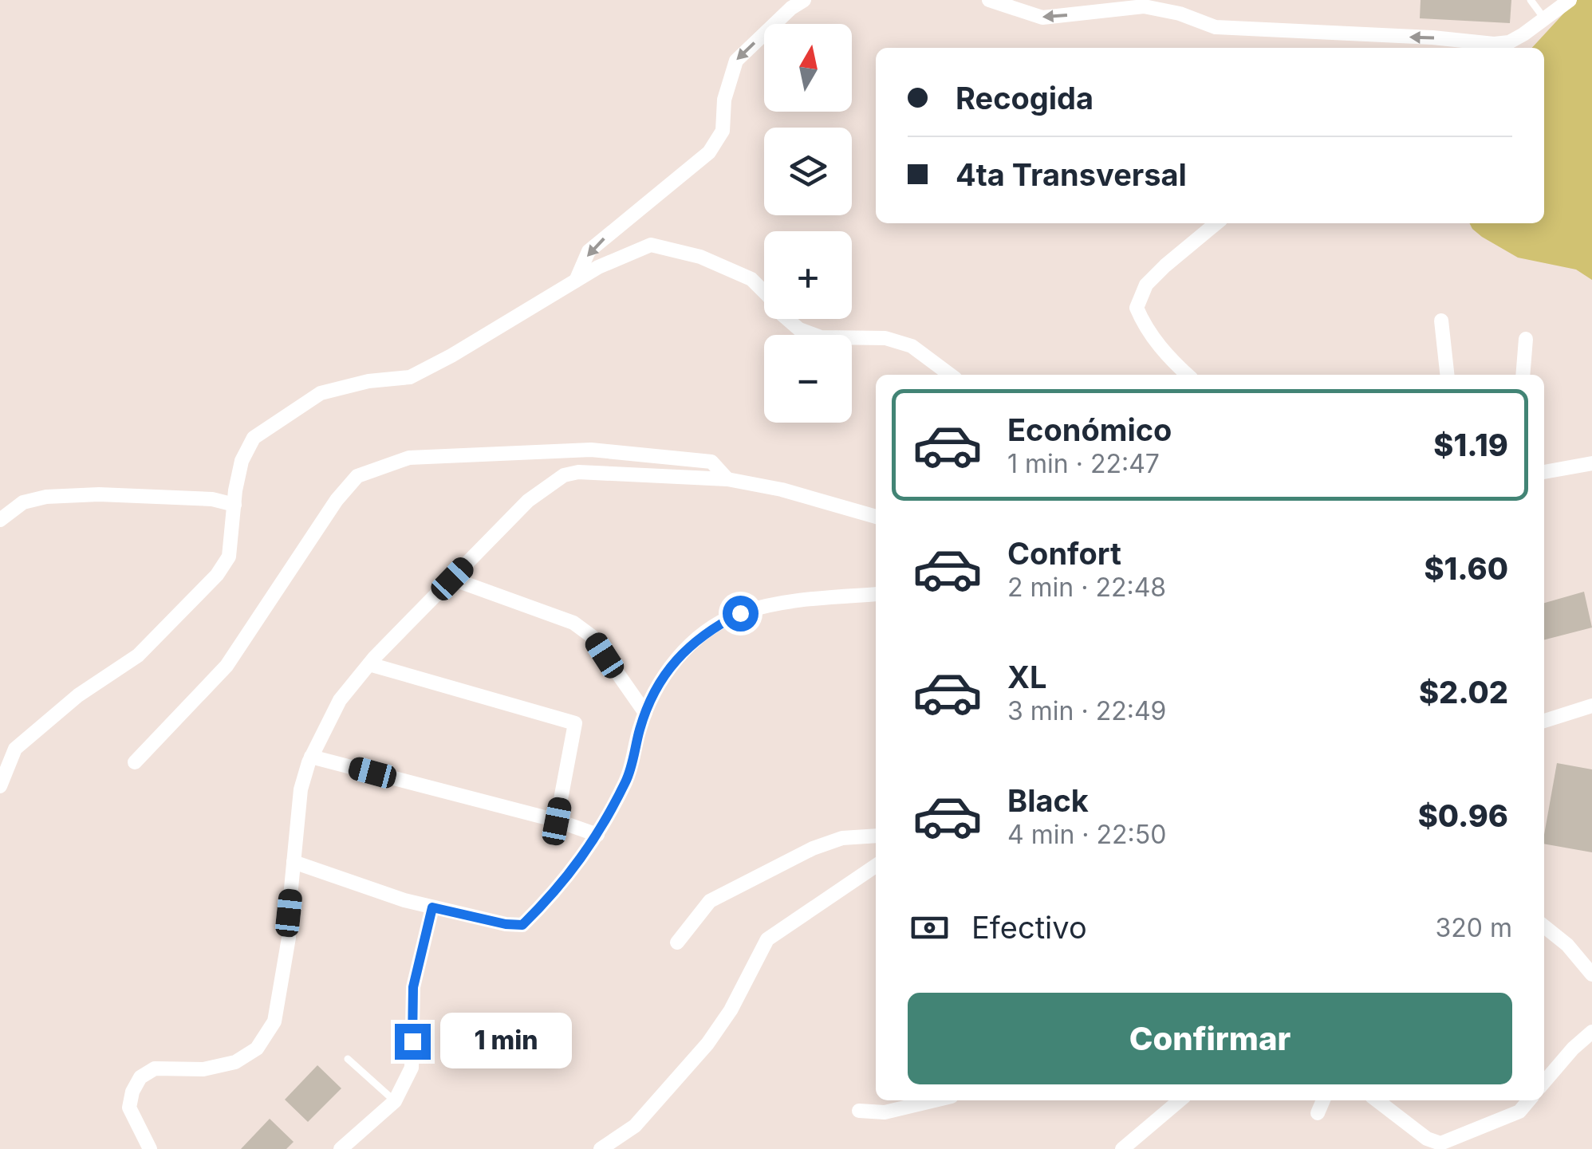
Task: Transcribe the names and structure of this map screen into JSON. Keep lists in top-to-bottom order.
{
  "north": "top",
  "page": {
    "map_buttons": ["+", "−"],
    "banner": ["Recogida", "4ta Transversal"],
    "list": [
      {
        "name": "Económico",
        "note": "1 min · 22:47",
        "value": "$1.19"
      },
      {
        "name": "Confort",
        "note": "2 min · 22:48",
        "value": "$1.60"
      },
      {
        "name": "XL",
        "note": "3 min · 22:49",
        "value": "$2.02"
      },
      {
        "name": "Black",
        "note": "4 min · 22:50",
        "value": "$0.96"
      }
    ],
    "pay": ["Efectivo", "320 m"],
    "buttons": "Confirmar",
    "bubble": "1 min"
  }
}
